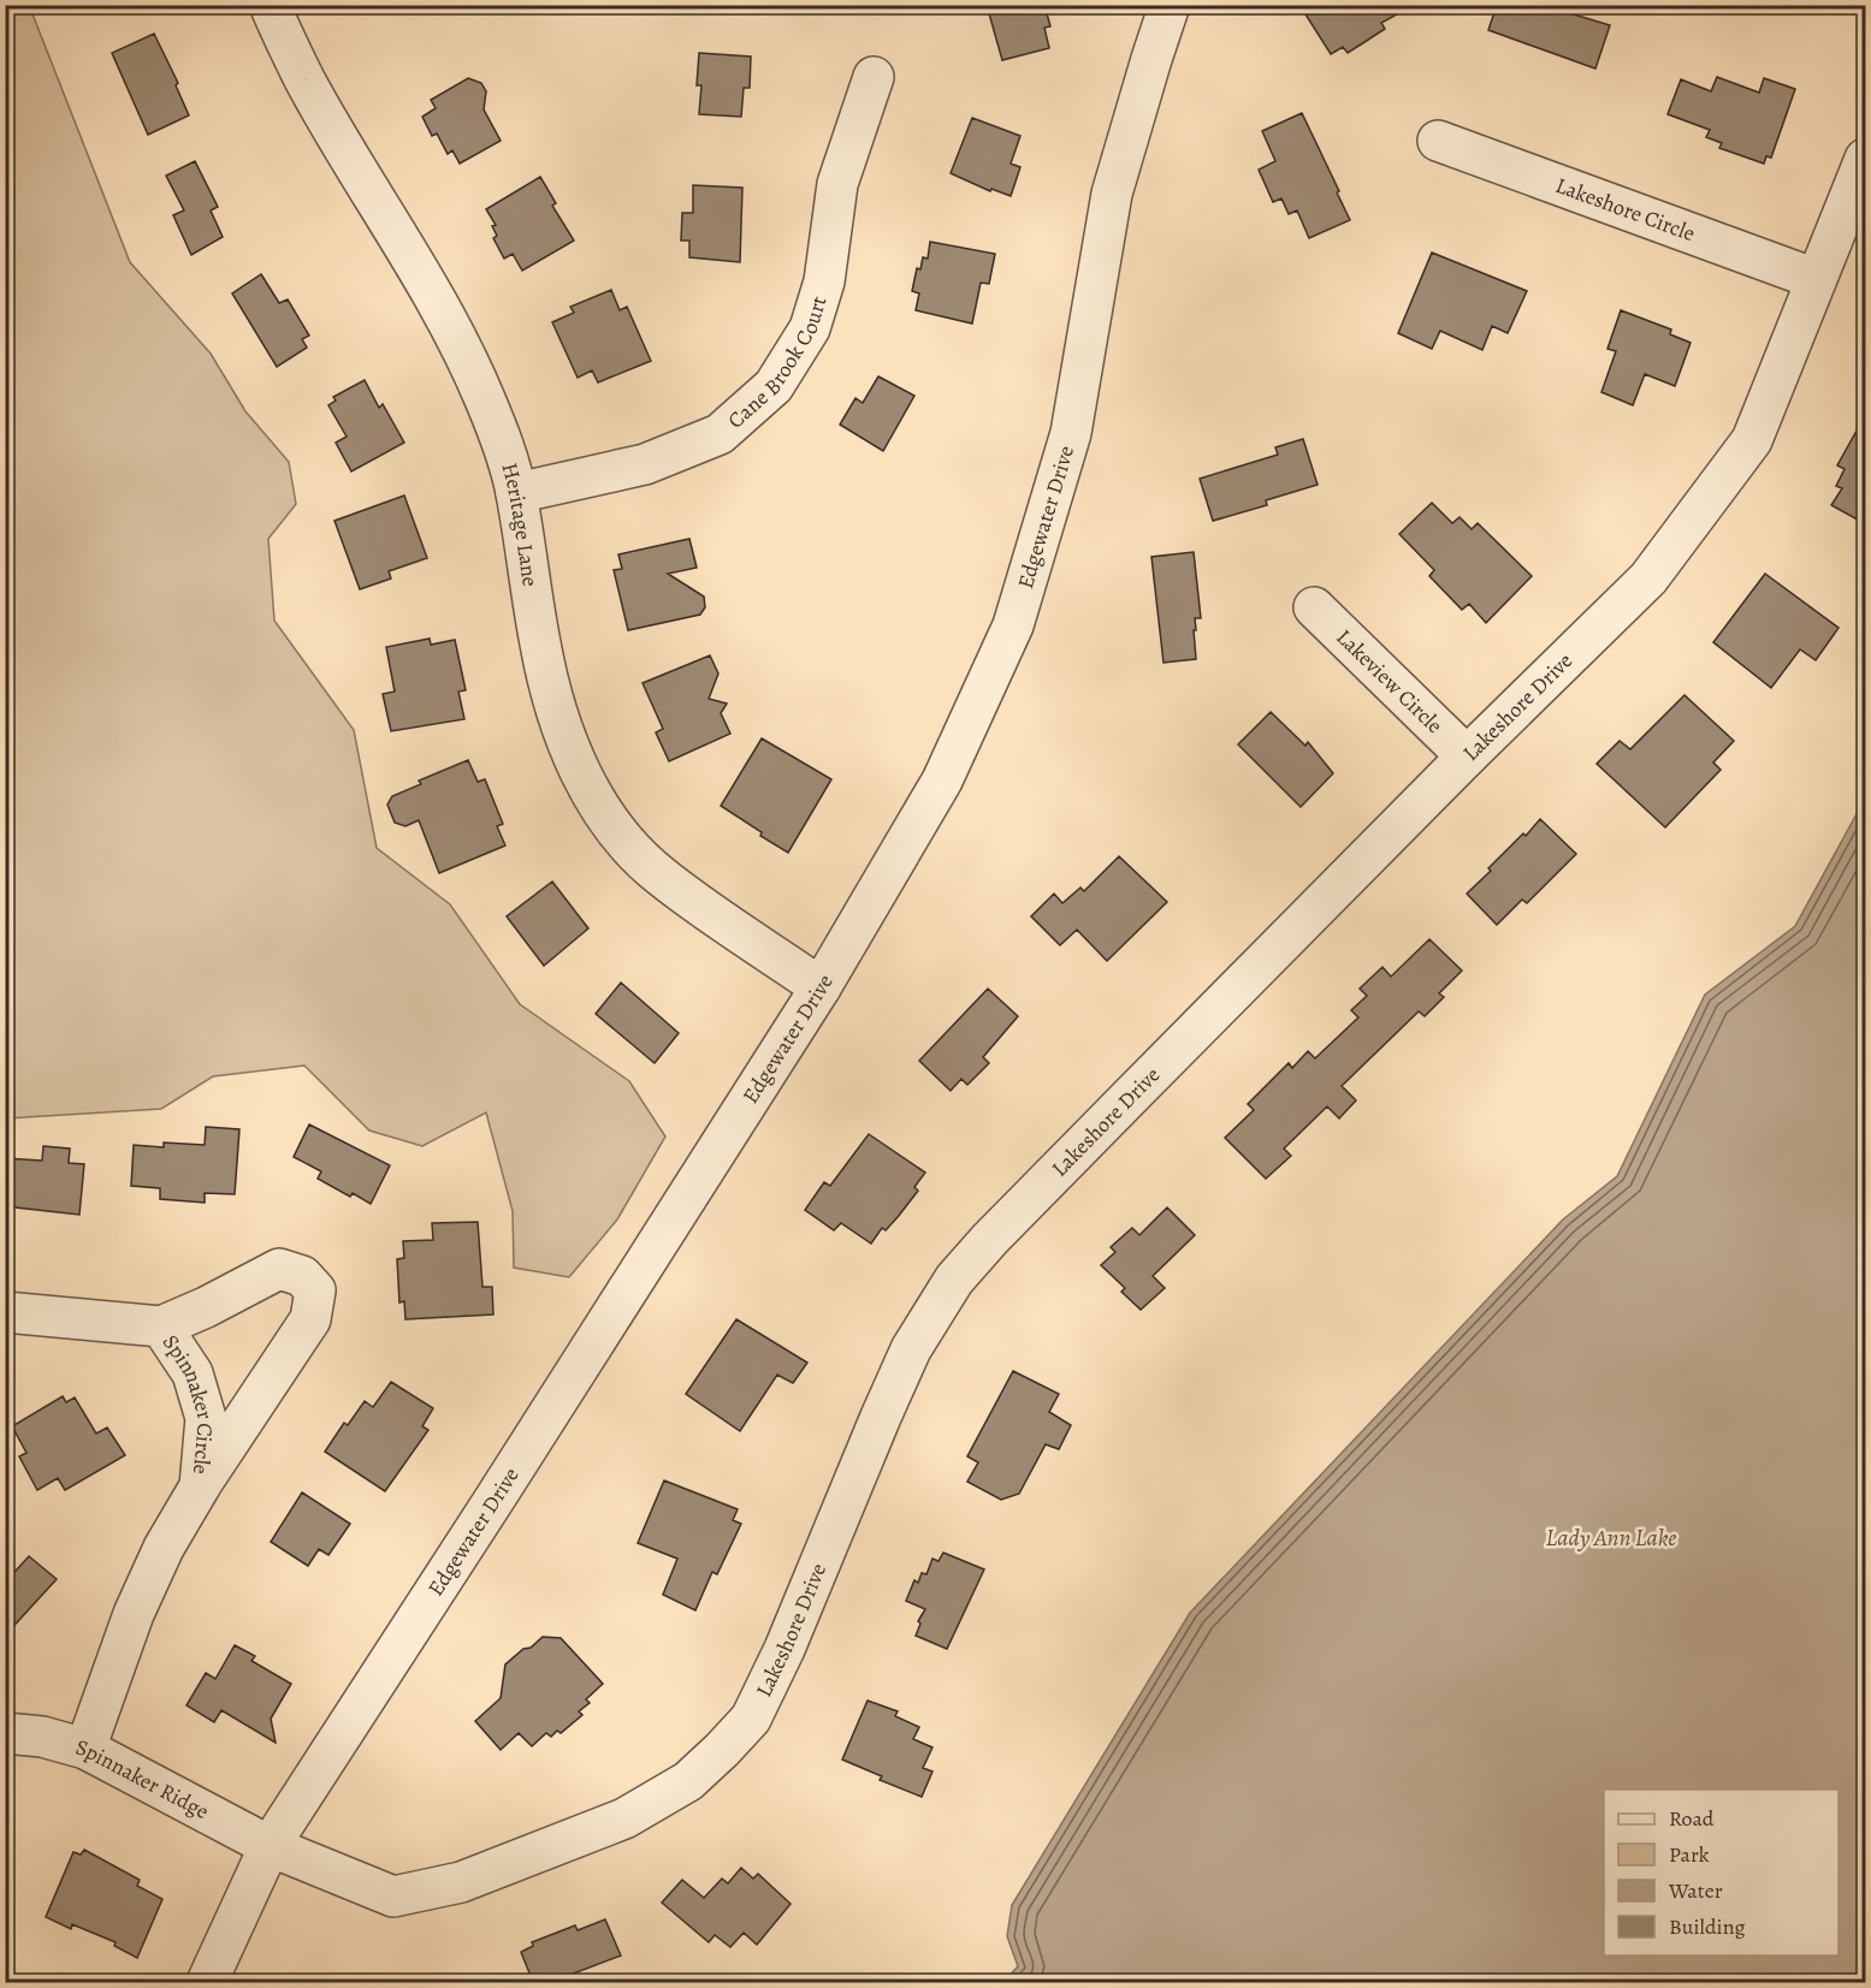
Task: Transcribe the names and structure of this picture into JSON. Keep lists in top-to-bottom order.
{
  "streets": {
    "street": [
      "Lakeshore Circle",
      "Cane Brook Court",
      "Edgewater Drive",
      "Heritage Lane",
      "Lakeview Circle",
      "Lakeshore Drive",
      "Spinnaker Circle",
      "Spinnaker Ridge"
    ]
  },
  "crossings": [
    ["Lakeshore Circle", "Lakeshore Drive"],
    ["Cane Brook Court", "Heritage Lane"],
    ["Edgewater Drive", "Heritage Lane"],
    ["Edgewater Drive", "Lakeshore Drive"],
    ["Edgewater Drive", "Spinnaker Ridge"],
    ["Lakeview Circle", "Lakeshore Drive"],
    ["Lakeshore Drive", "Spinnaker Ridge"],
    ["Spinnaker Circle", "Spinnaker Ridge"]
  ],
  "water": ["Lady Ann Lake"],
  "legend": [
    "Road",
    "Park",
    "Water",
    "Building"
  ]
}
